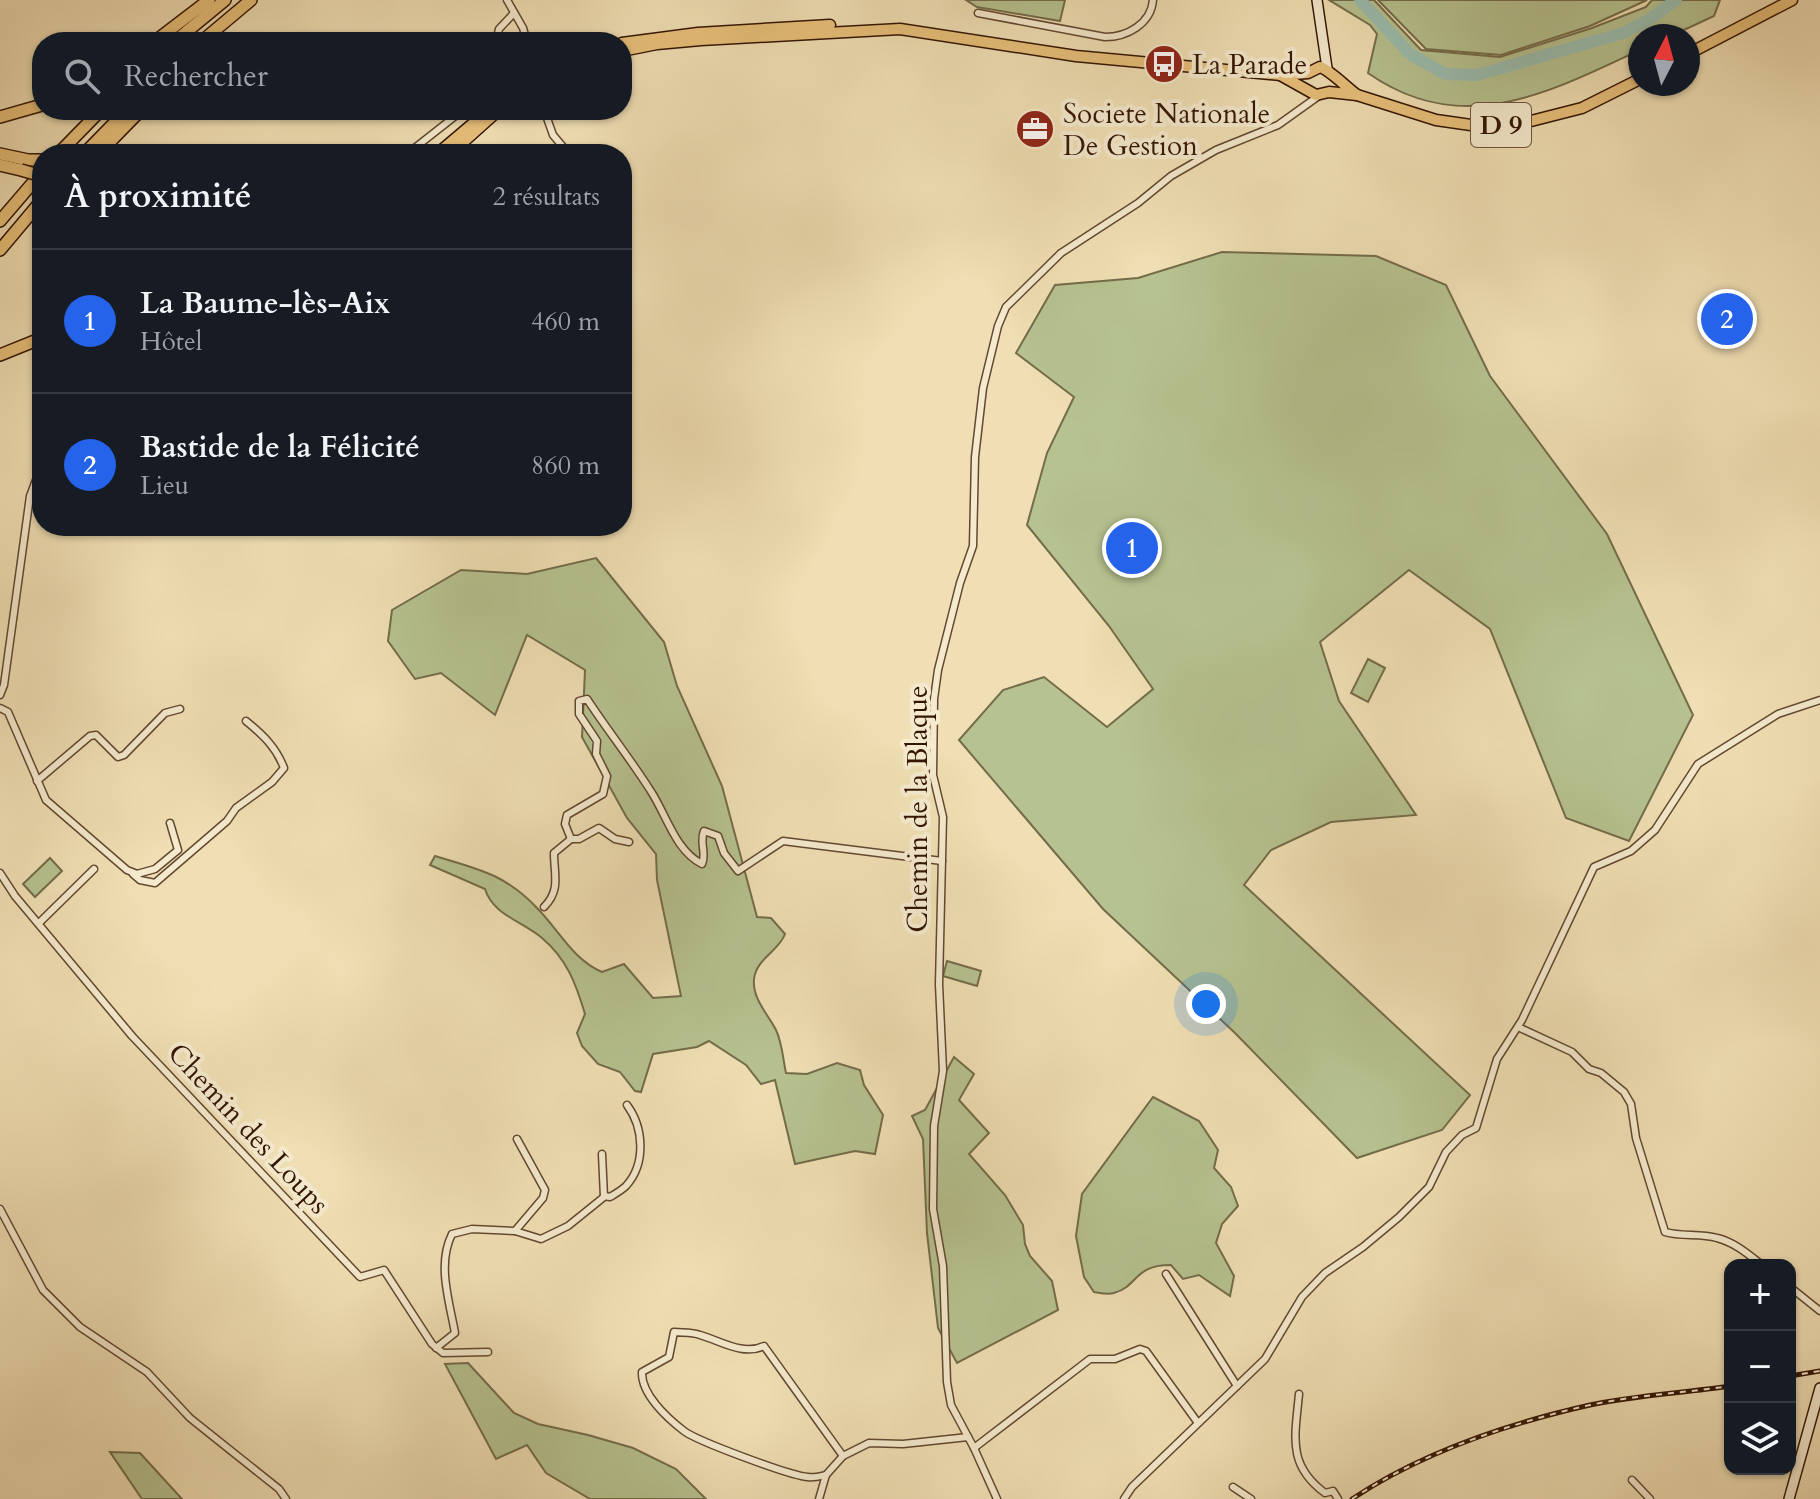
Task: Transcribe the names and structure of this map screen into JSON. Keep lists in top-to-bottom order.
{
  "streets": {
    "main road": ["D 9"],
    "street": ["Chemin de la Blaque", "Chemin des Loups"]
  },
  "crossings": [
    ["D 9", "Chemin de la Blaque"]
  ],
  "places": {
    "bus stop": ["La Parade"],
    "office": ["Societe Nationale De Gestion"]
  },
  "north": "top",
  "page": {
    "search": "Rechercher",
    "heading": ["À proximité", "2 résultats"],
    "list": [
      {
        "mark": "1",
        "name": "La Baume-lès-Aix",
        "note": "Hôtel",
        "value": "460 m"
      },
      {
        "mark": "2",
        "name": "Bastide de la Félicité",
        "note": "Lieu",
        "value": "860 m"
      }
    ],
    "pins": ["2", "1"],
    "map_buttons": ["+", "−"]
  }
}
